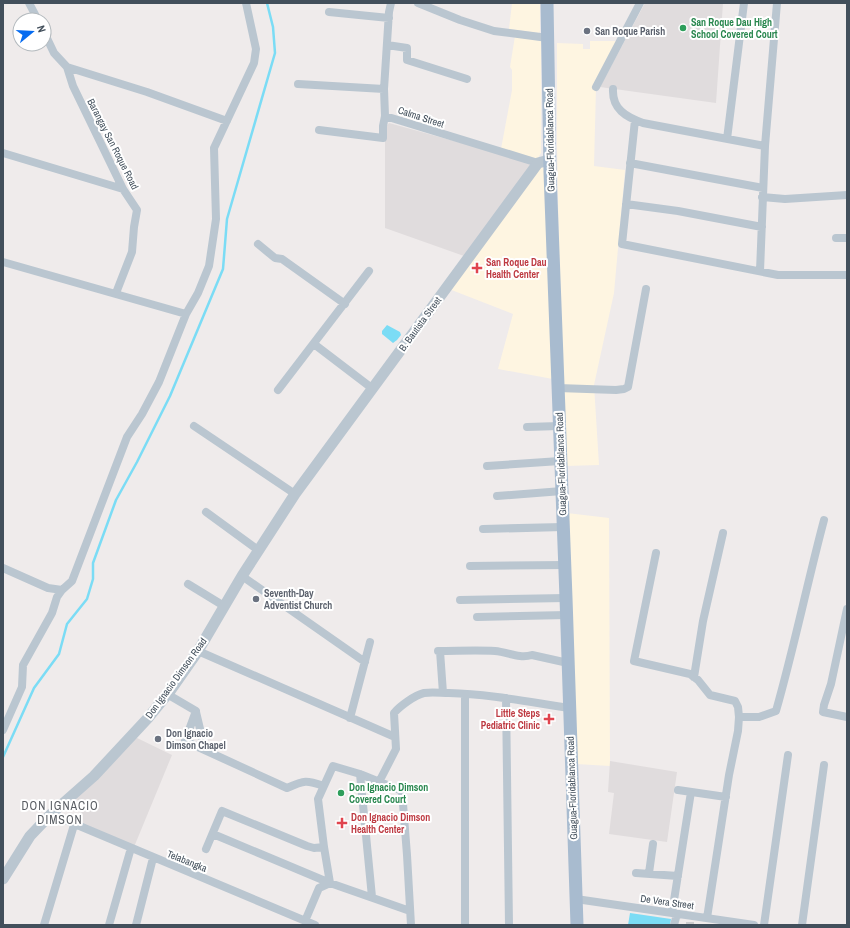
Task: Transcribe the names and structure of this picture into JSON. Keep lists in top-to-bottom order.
{
  "streets": {
    "main road": ["Guagua-Floridablanca Road"],
    "street": [
      "Calma Street",
      "Barangay San Roque Road",
      "B. Bautista Street",
      "Don Ignacio Dimson Road",
      "Telabangka",
      "De Vera Street"
    ]
  },
  "crossings": [
    ["Calma Street", "Guagua-Floridablanca Road"],
    ["Calma Street", "B. Bautista Street"],
    ["Guagua-Floridablanca Road", "B. Bautista Street"],
    ["Guagua-Floridablanca Road", "De Vera Street"],
    ["B. Bautista Street", "Don Ignacio Dimson Road"],
    ["Don Ignacio Dimson Road", "Telabangka"]
  ],
  "districts": ["DON IGNACIO DIMSON"],
  "places": {
    "other": [
      "San Roque Dau High School Covered Court",
      "San Roque Parish",
      "Seventh-Day Adventist Church",
      "Don Ignacio Dimson Chapel",
      "Don Ignacio Dimson Covered Court"
    ],
    "health": ["San Roque Dau Health Center", "Little Steps Pediatric Clinic", "Don Ignacio Dimson Health Center"]
  },
  "north": "right"
}
